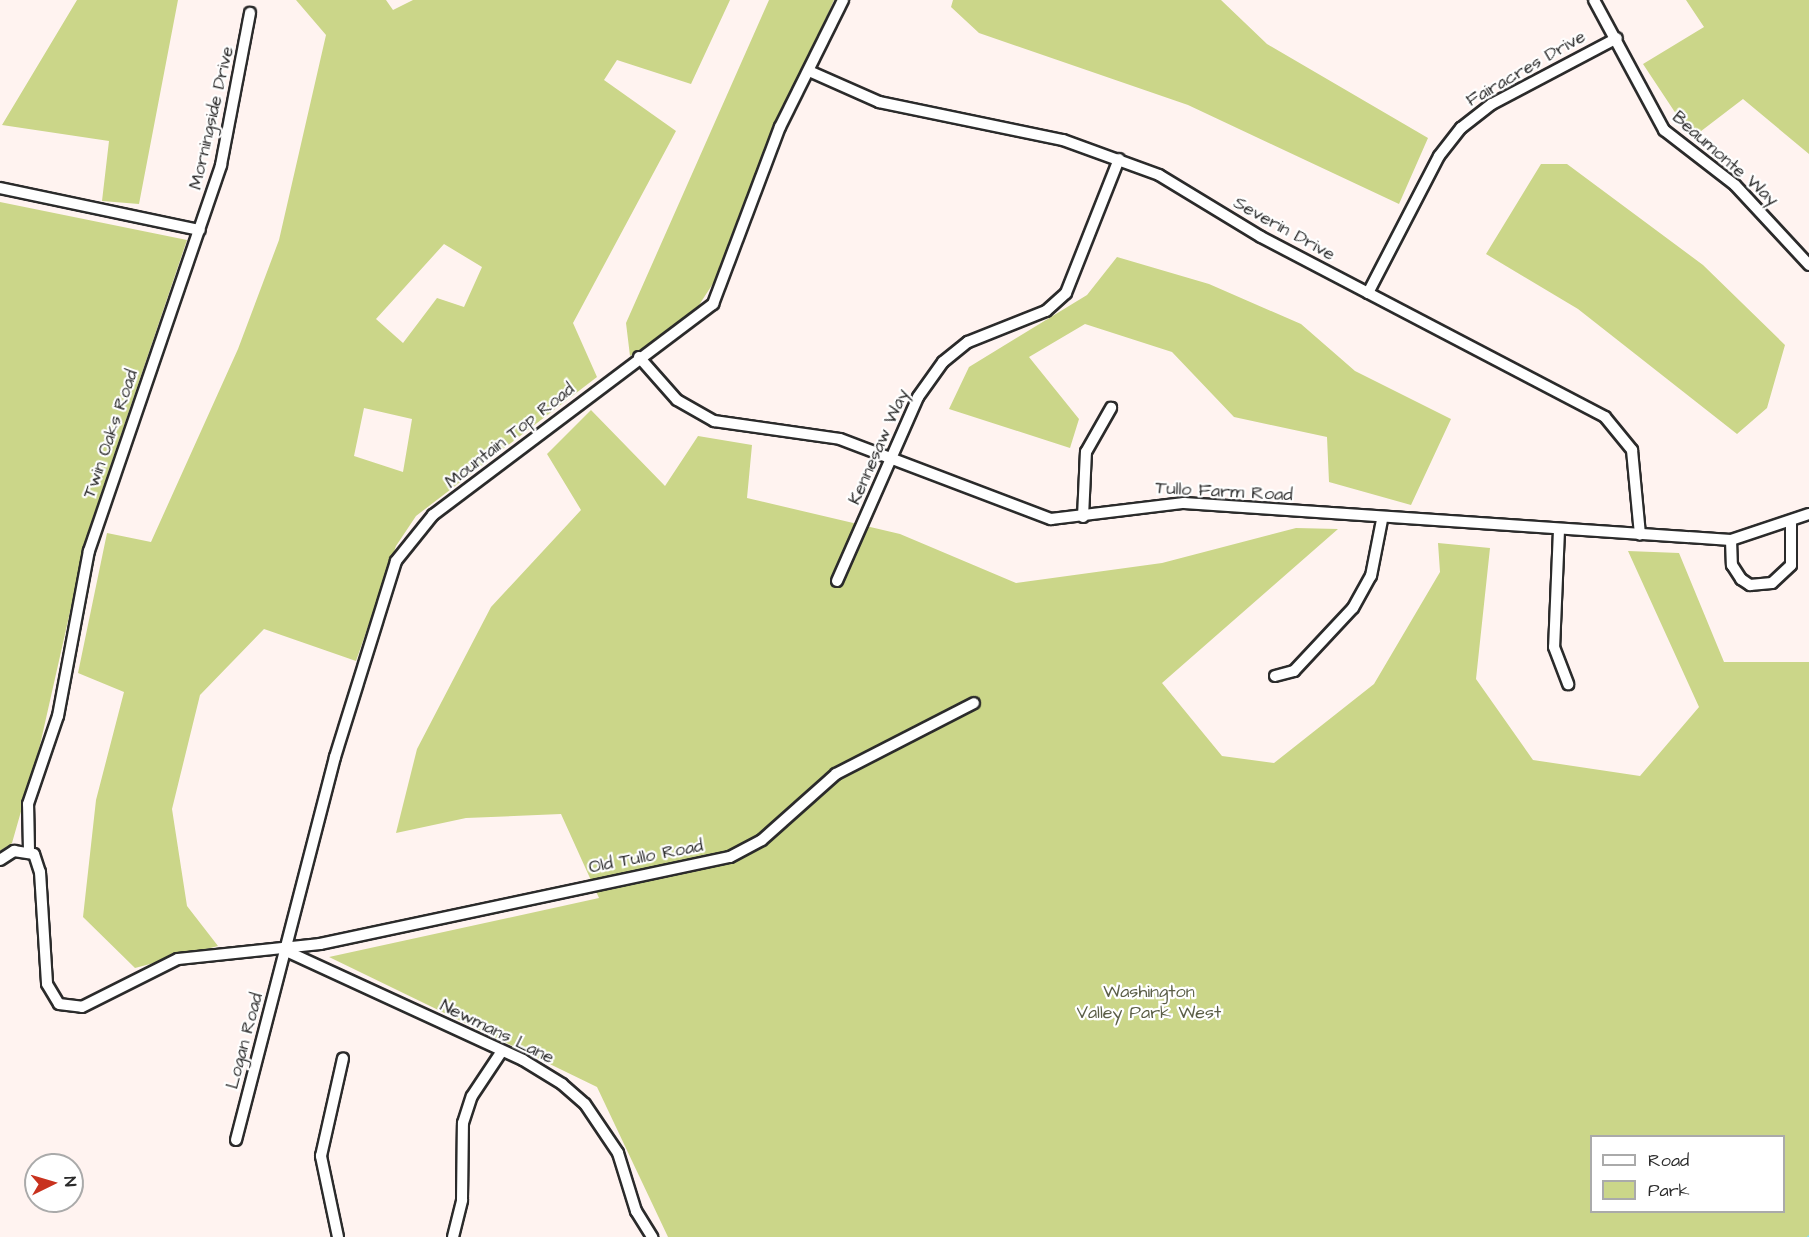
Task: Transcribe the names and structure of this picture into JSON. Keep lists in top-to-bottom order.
{
  "streets": {
    "street": [
      "Fairacres Drive",
      "Morningside Drive",
      "Beaumonte Way",
      "Severin Drive",
      "Twin Oaks Road",
      "Mountain Top Road",
      "Kennesaw Way",
      "Tullo Farm Road",
      "Old Tullo Road",
      "Newmans Lane",
      "Logan Road"
    ]
  },
  "crossings": [
    ["Fairacres Drive", "Beaumonte Way"],
    ["Fairacres Drive", "Severin Drive"],
    ["Morningside Drive", "Twin Oaks Road"],
    ["Severin Drive", "Mountain Top Road"],
    ["Severin Drive", "Kennesaw Way"],
    ["Severin Drive", "Tullo Farm Road"],
    ["Twin Oaks Road", "Old Tullo Road"],
    ["Mountain Top Road", "Tullo Farm Road"],
    ["Mountain Top Road", "Old Tullo Road"],
    ["Mountain Top Road", "Newmans Lane"],
    ["Mountain Top Road", "Logan Road"],
    ["Kennesaw Way", "Tullo Farm Road"],
    ["Old Tullo Road", "Newmans Lane"],
    ["Old Tullo Road", "Logan Road"],
    ["Newmans Lane", "Logan Road"]
  ],
  "parks": ["Washington Valley Park West"],
  "legend": ["Road", "Park"],
  "north": "right"
}
